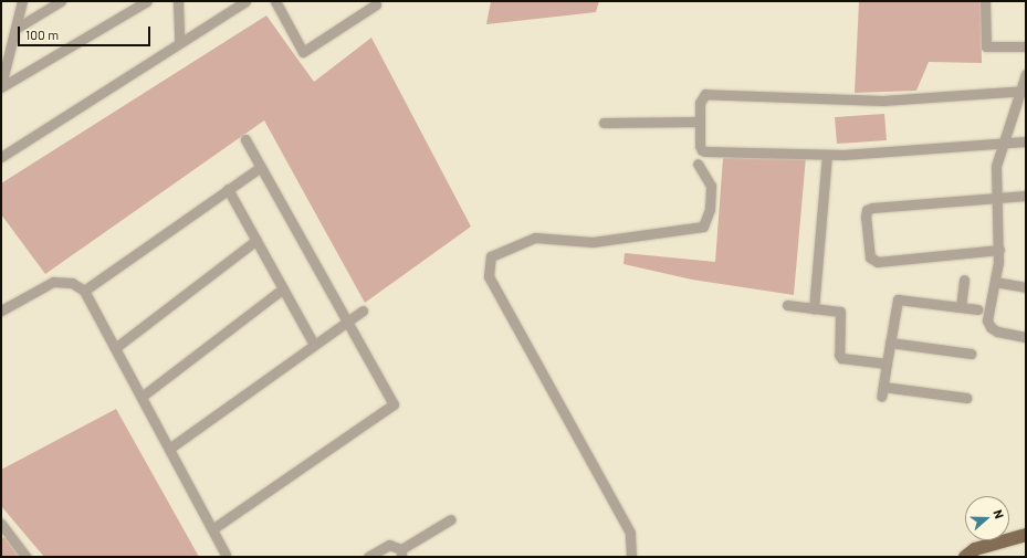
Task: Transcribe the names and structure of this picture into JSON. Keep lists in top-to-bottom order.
{
  "scale_bar": "100 m",
  "north": "right"
}
